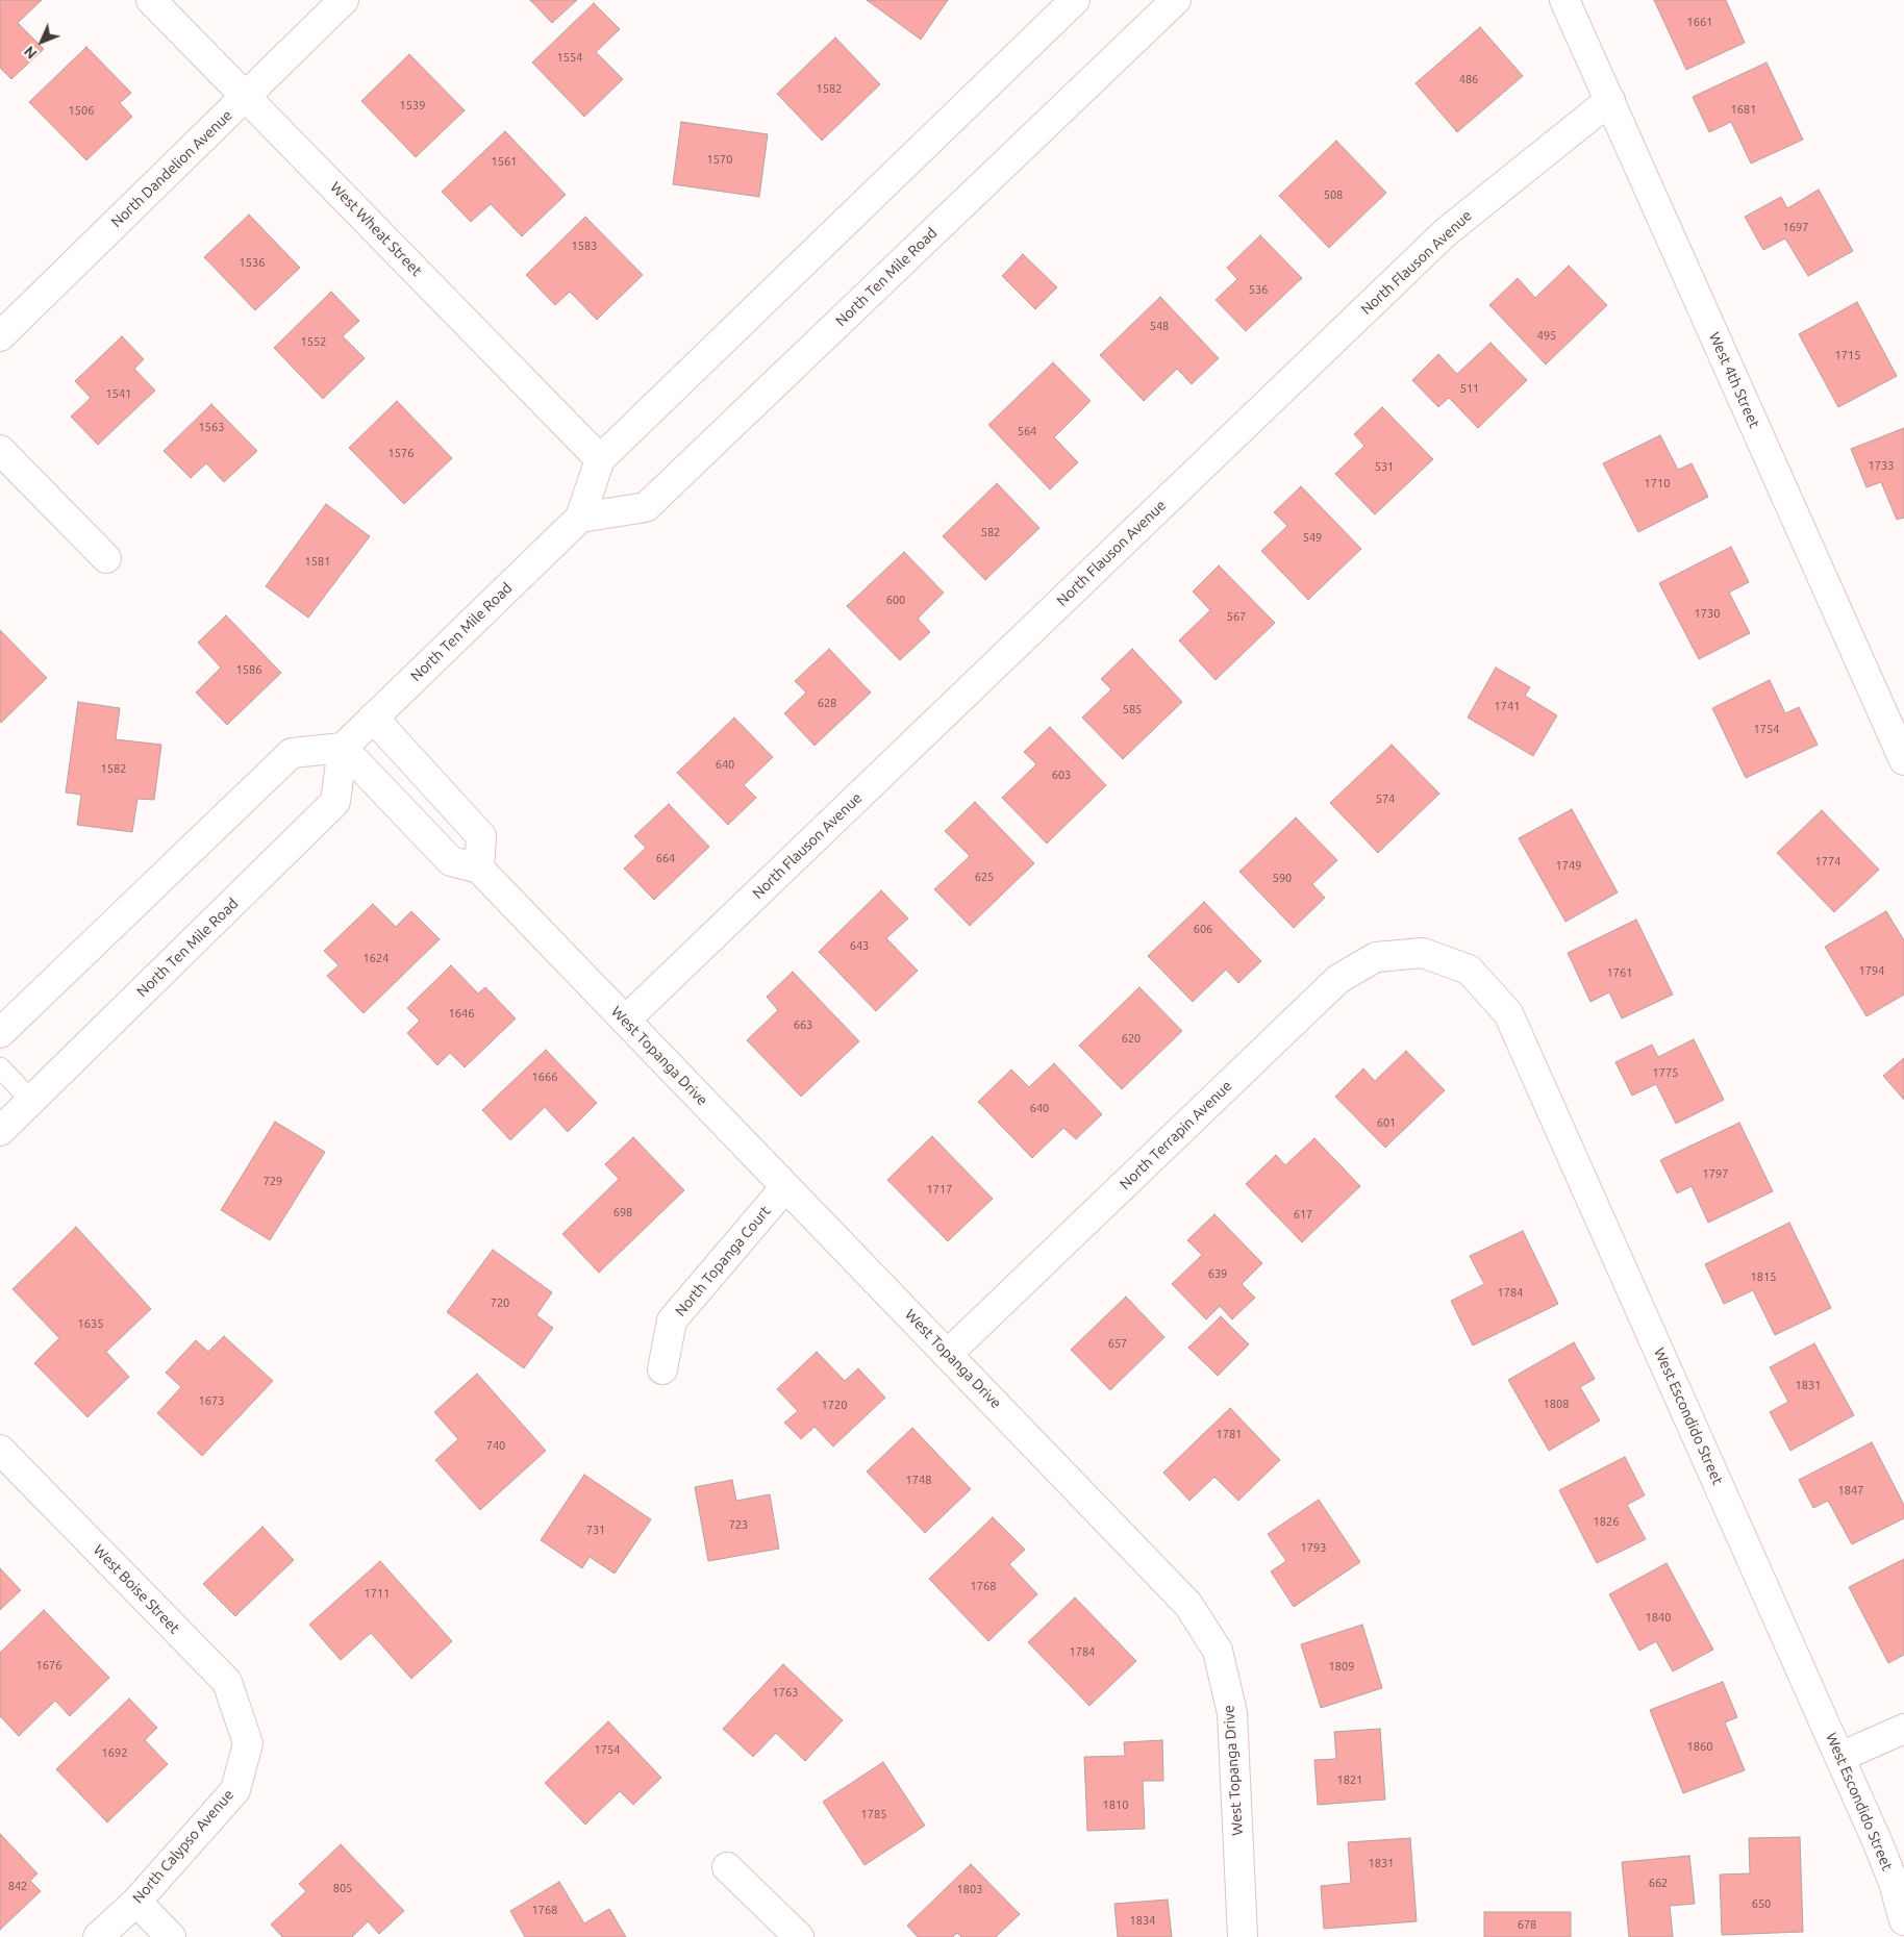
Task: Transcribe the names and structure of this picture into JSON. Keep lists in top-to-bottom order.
{
  "streets": {
    "street": [
      "North Dandelion Avenue",
      "West Wheat Street",
      "North Flauson Avenue",
      "North Ten Mile Road",
      "West 4th Street",
      "West Topanga Drive",
      "North Terrapin Avenue",
      "North Topanga Court",
      "West Escondido Street",
      "West Boise Street",
      "North Calypso Avenue"
    ]
  },
  "crossings": [
    ["North Dandelion Avenue", "West Wheat Street"],
    ["West Wheat Street", "North Ten Mile Road"],
    ["North Flauson Avenue", "West 4th Street"],
    ["North Flauson Avenue", "West Topanga Drive"],
    ["West Topanga Drive", "North Terrapin Avenue"],
    ["West Topanga Drive", "North Topanga Court"],
    ["North Terrapin Avenue", "West Escondido Street"],
    ["West Boise Street", "North Calypso Avenue"]
  ],
  "house_numbers": [
    "1661",
    "1554",
    "486",
    "1582",
    "1539",
    "1681",
    "1506",
    "1570",
    "1561",
    "508",
    "1697",
    "1583",
    "1536",
    "536",
    "548",
    "495",
    "1552",
    "1715",
    "511",
    "1541",
    "1563",
    "564",
    "1576",
    "1733",
    "531",
    "1710",
    "582",
    "549",
    "1581",
    "600",
    "1730",
    "567",
    "1586",
    "628",
    "1741",
    "585",
    "1754",
    "640",
    "1582",
    "603",
    "574",
    "664",
    "1774",
    "1749",
    "625",
    "590",
    "606",
    "643",
    "1624",
    "1794",
    "1761",
    "1646",
    "663",
    "620",
    "1775",
    "1666",
    "640",
    "601",
    "1797",
    "729",
    "1717",
    "698",
    "617",
    "639",
    "1815",
    "1784",
    "720",
    "1635",
    "657",
    "1831",
    "1673",
    "1808",
    "1720",
    "1781",
    "740",
    "1748",
    "1847",
    "1826",
    "723",
    "731",
    "1793",
    "1768",
    "1711",
    "1840",
    "1784",
    "1676",
    "1809",
    "1763",
    "1860",
    "1754",
    "1692",
    "1821",
    "1810",
    "1785",
    "1831",
    "662",
    "842",
    "805",
    "1803",
    "650",
    "1768",
    "1834",
    "678"
  ],
  "north": "bottom left"
}
